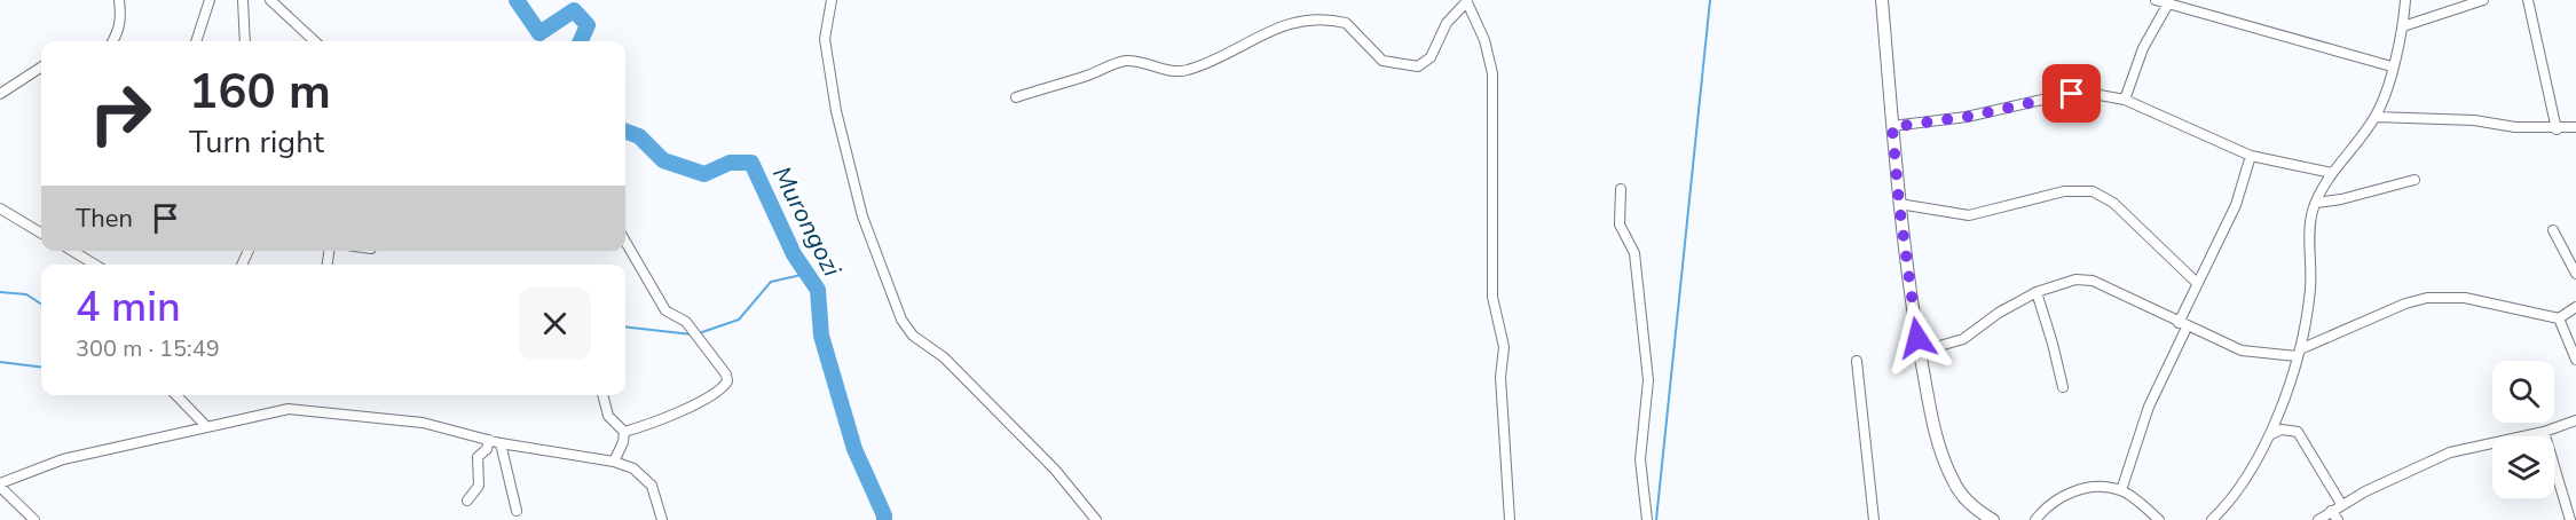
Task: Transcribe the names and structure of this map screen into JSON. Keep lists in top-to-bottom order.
{
  "water": ["Murongozi"],
  "page": {
    "turn": ["160 m", "Turn right"],
    "then": "Then",
    "heading": ["4 min", "300 m · 15:49"]
  }
}
